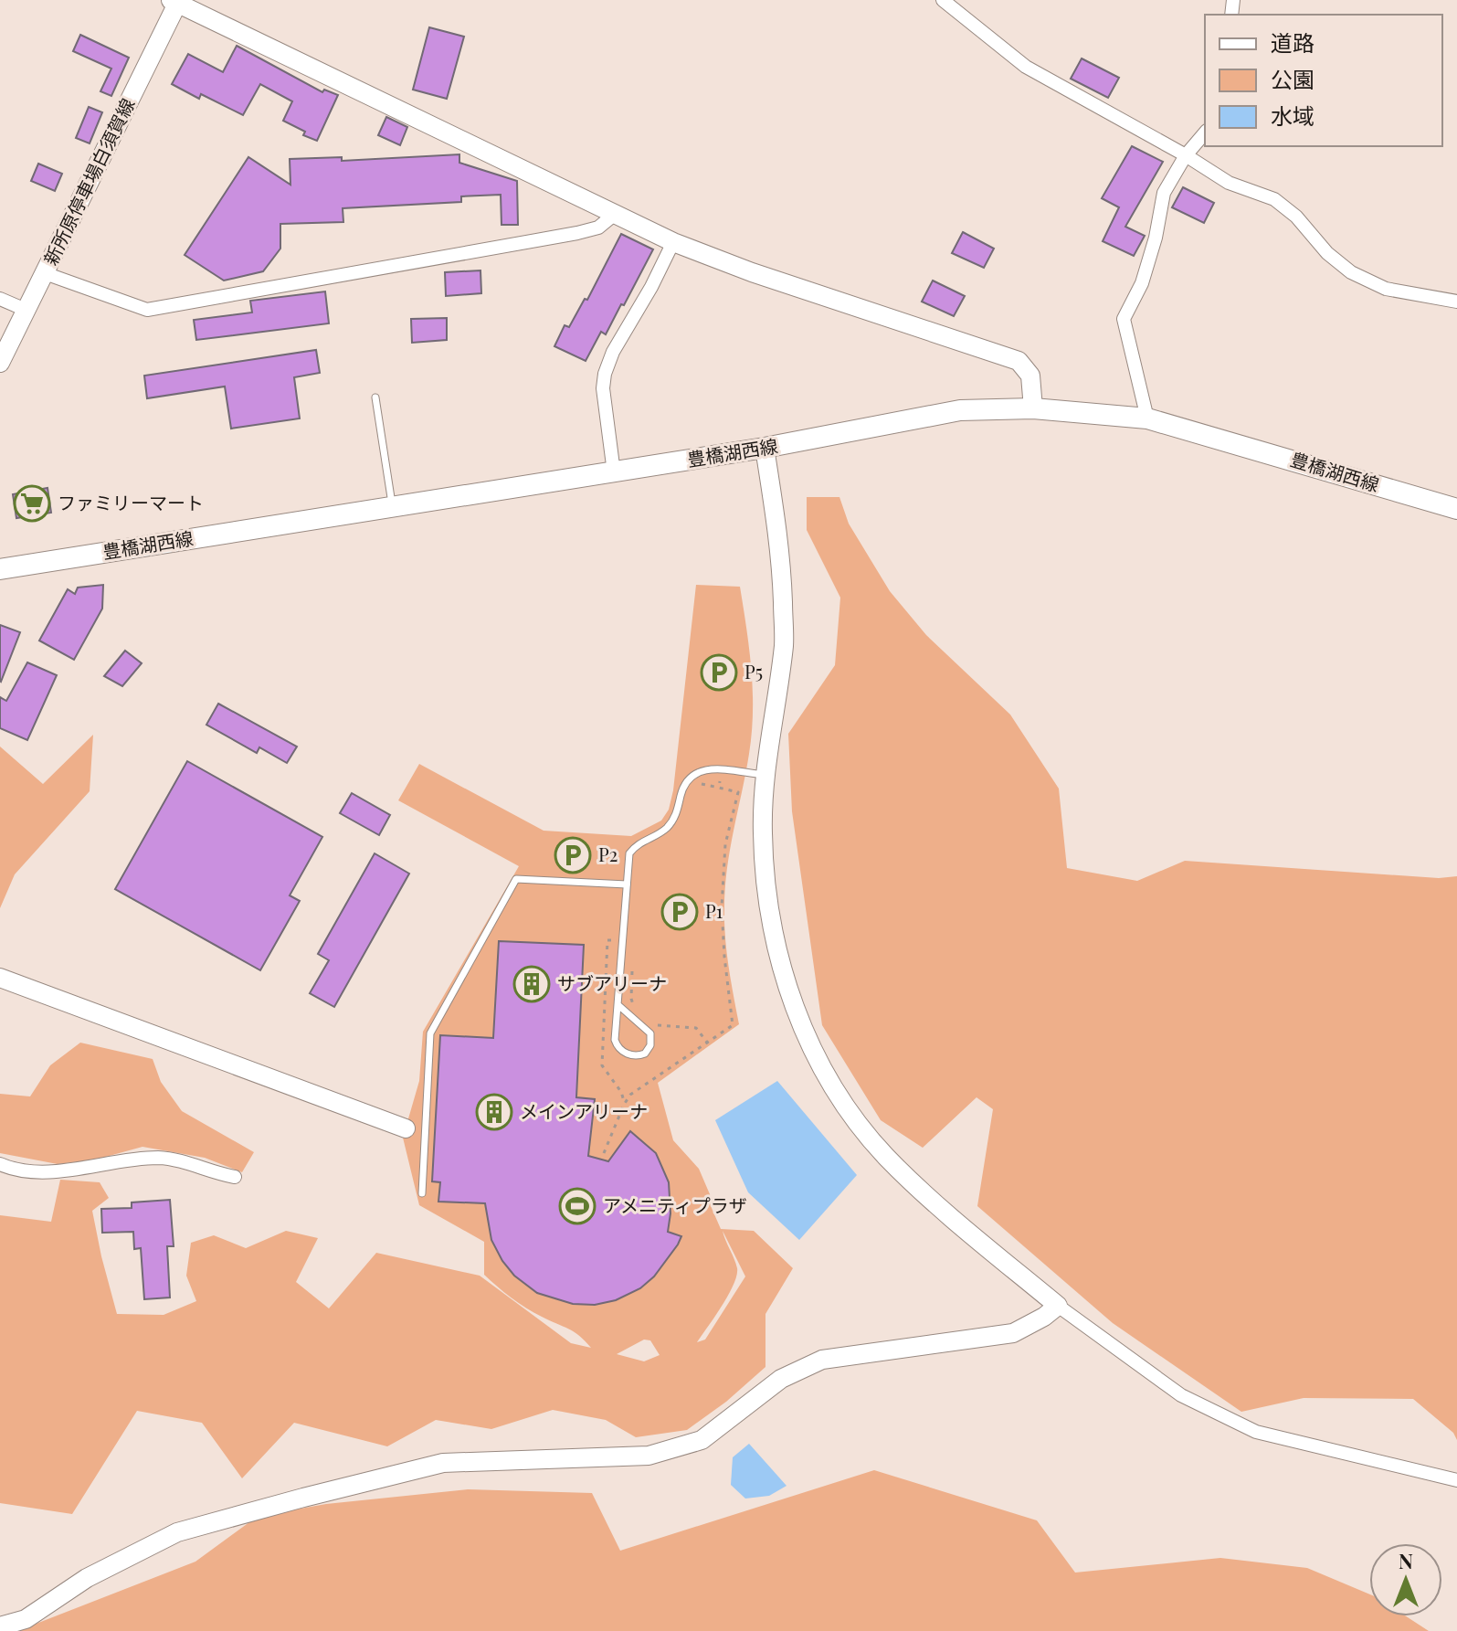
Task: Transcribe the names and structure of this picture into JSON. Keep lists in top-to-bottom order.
{
  "streets": {
    "main road": ["豊橋湖西線"],
    "street": ["新所原停車場白須賀線"]
  },
  "places": {
    "supermarket": ["ファミリーマート"],
    "parking": ["P5", "P2", "P1"],
    "building": ["サブアリーナ", "メインアリーナ"],
    "sports": ["アメニティプラザ"]
  },
  "legend": ["道路", "公園", "水域"],
  "north": "top"
}
